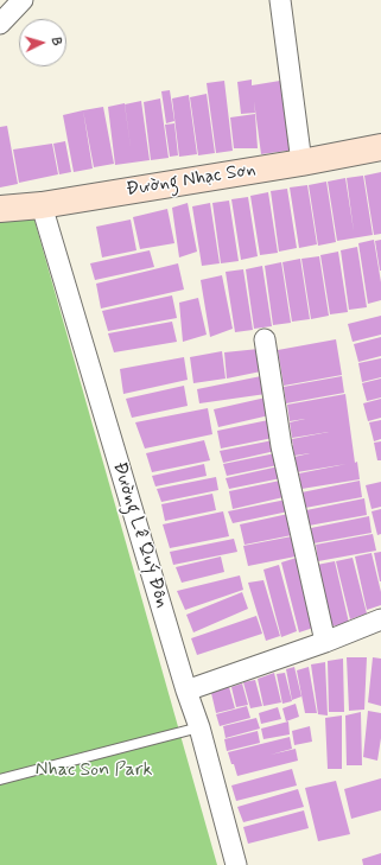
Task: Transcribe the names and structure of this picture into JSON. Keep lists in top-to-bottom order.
{
  "streets": {
    "main road": ["Đường Nhạc Sơn"],
    "street": ["Đường Lê Quý Đôn"]
  },
  "crossings": [
    ["Đường Nhạc Sơn", "Đường Lê Quý Đôn"]
  ],
  "parks": ["Nhac Son Park"],
  "north": "right"
}
